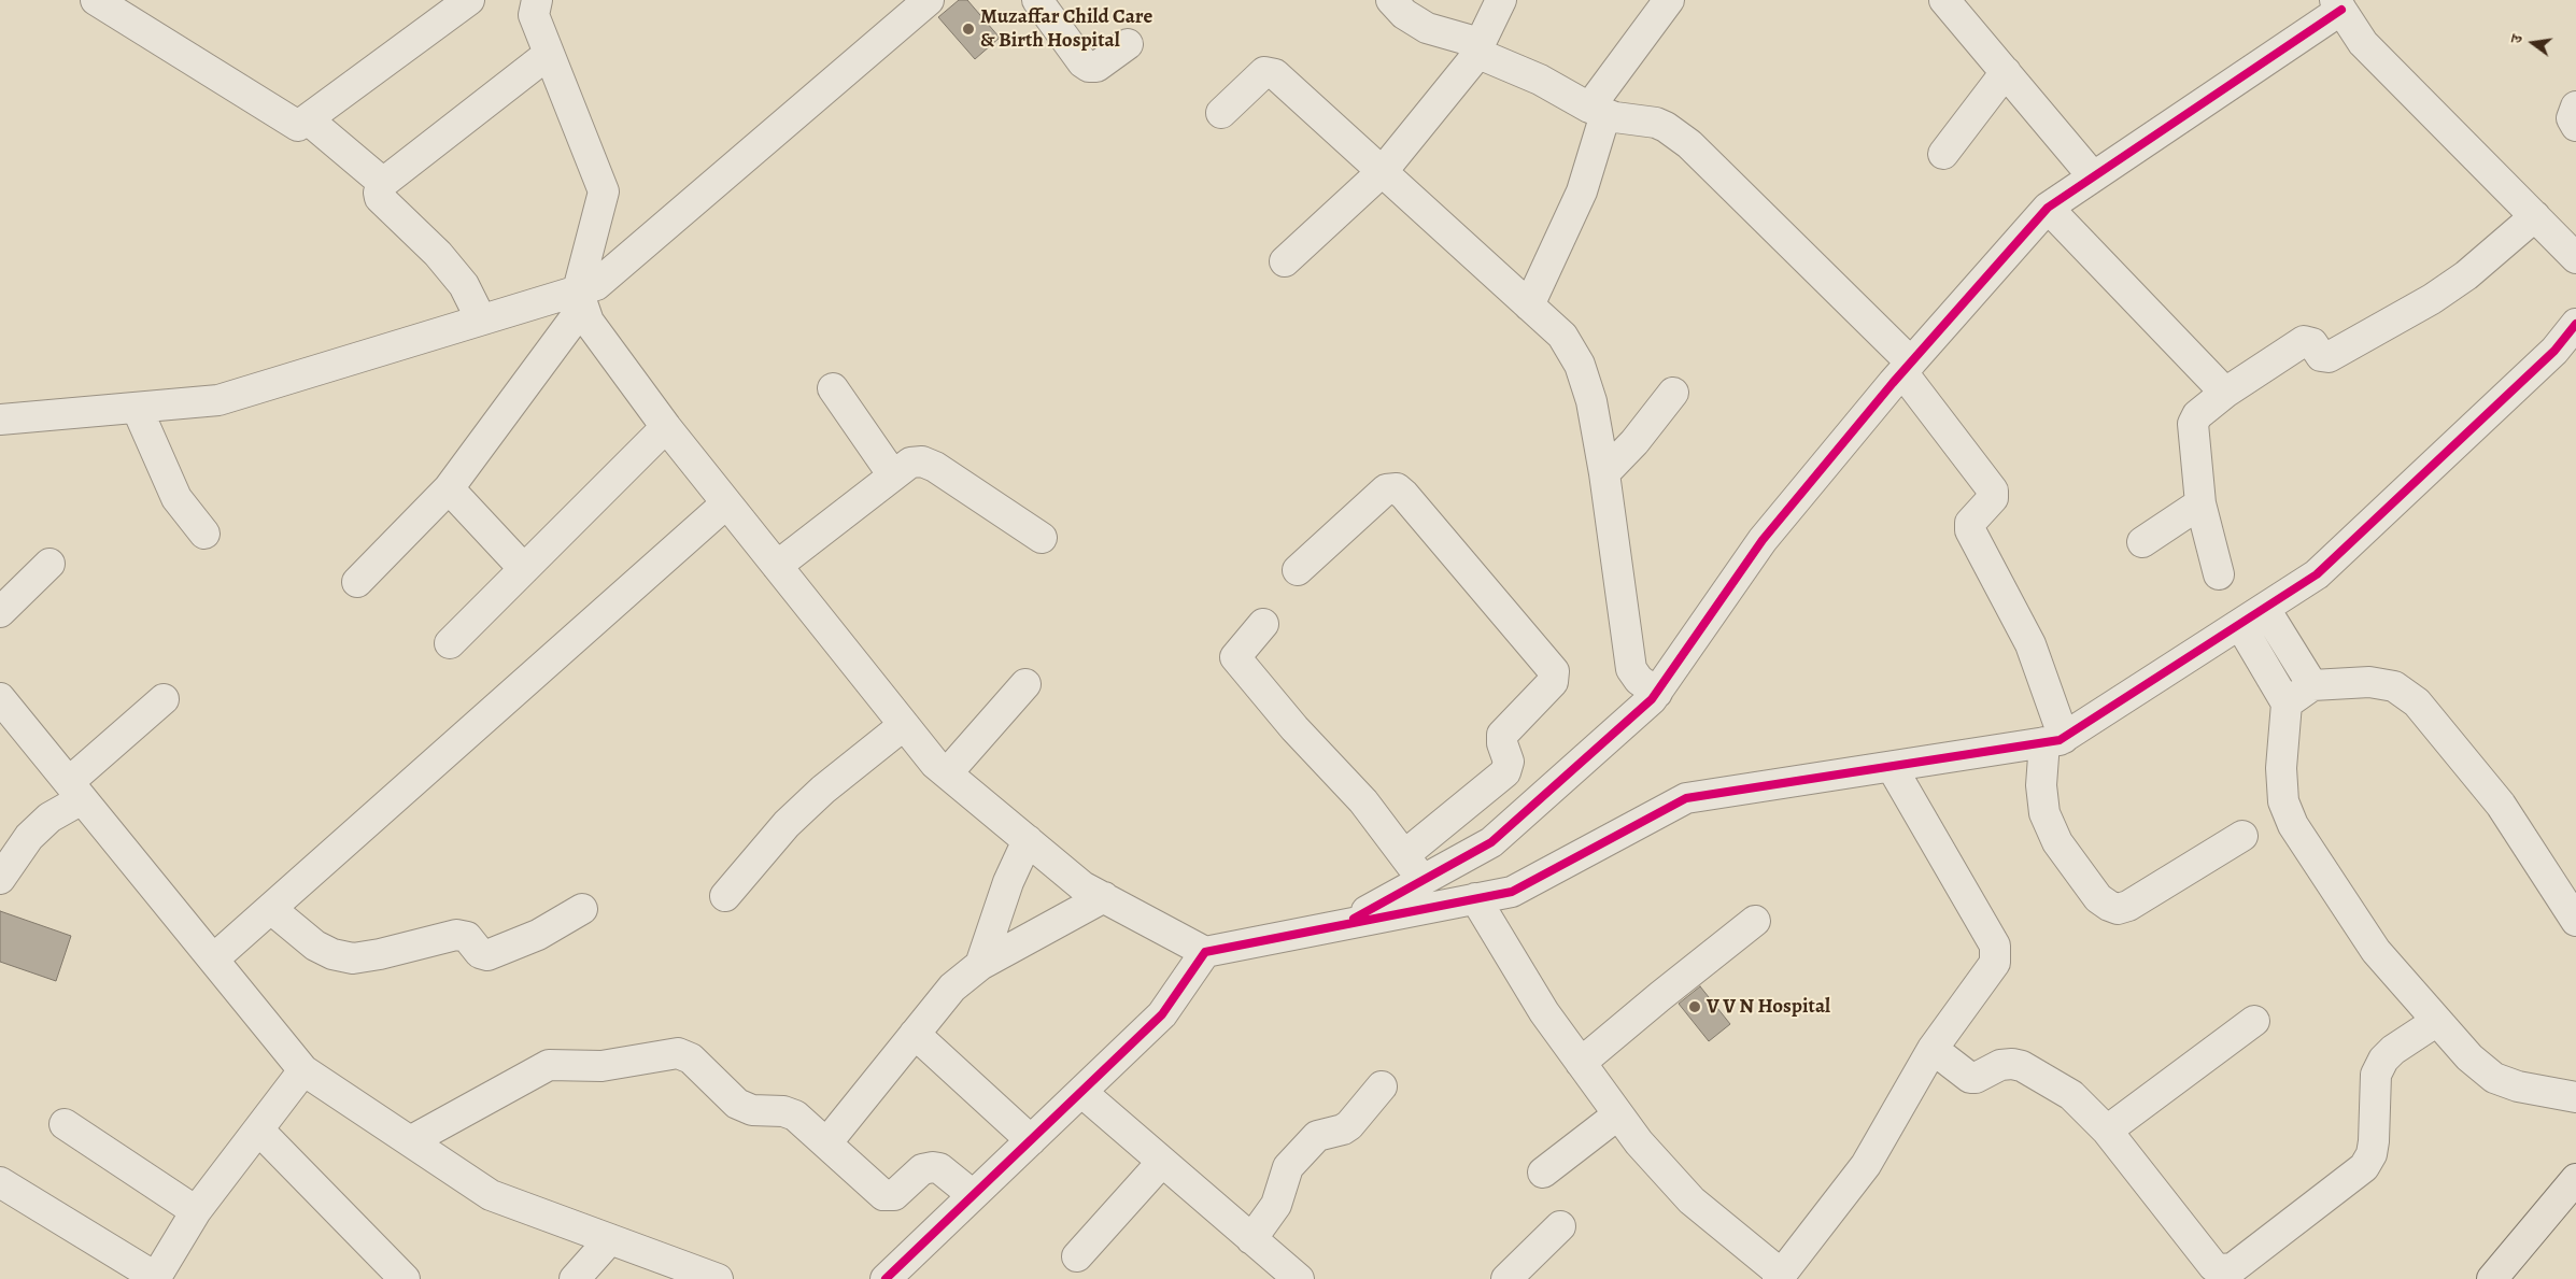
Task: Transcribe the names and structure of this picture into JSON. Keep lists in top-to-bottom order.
{
  "places": ["Muzaffar Child Care & Birth Hospital", "V V N Hospital"],
  "north": "left"
}
